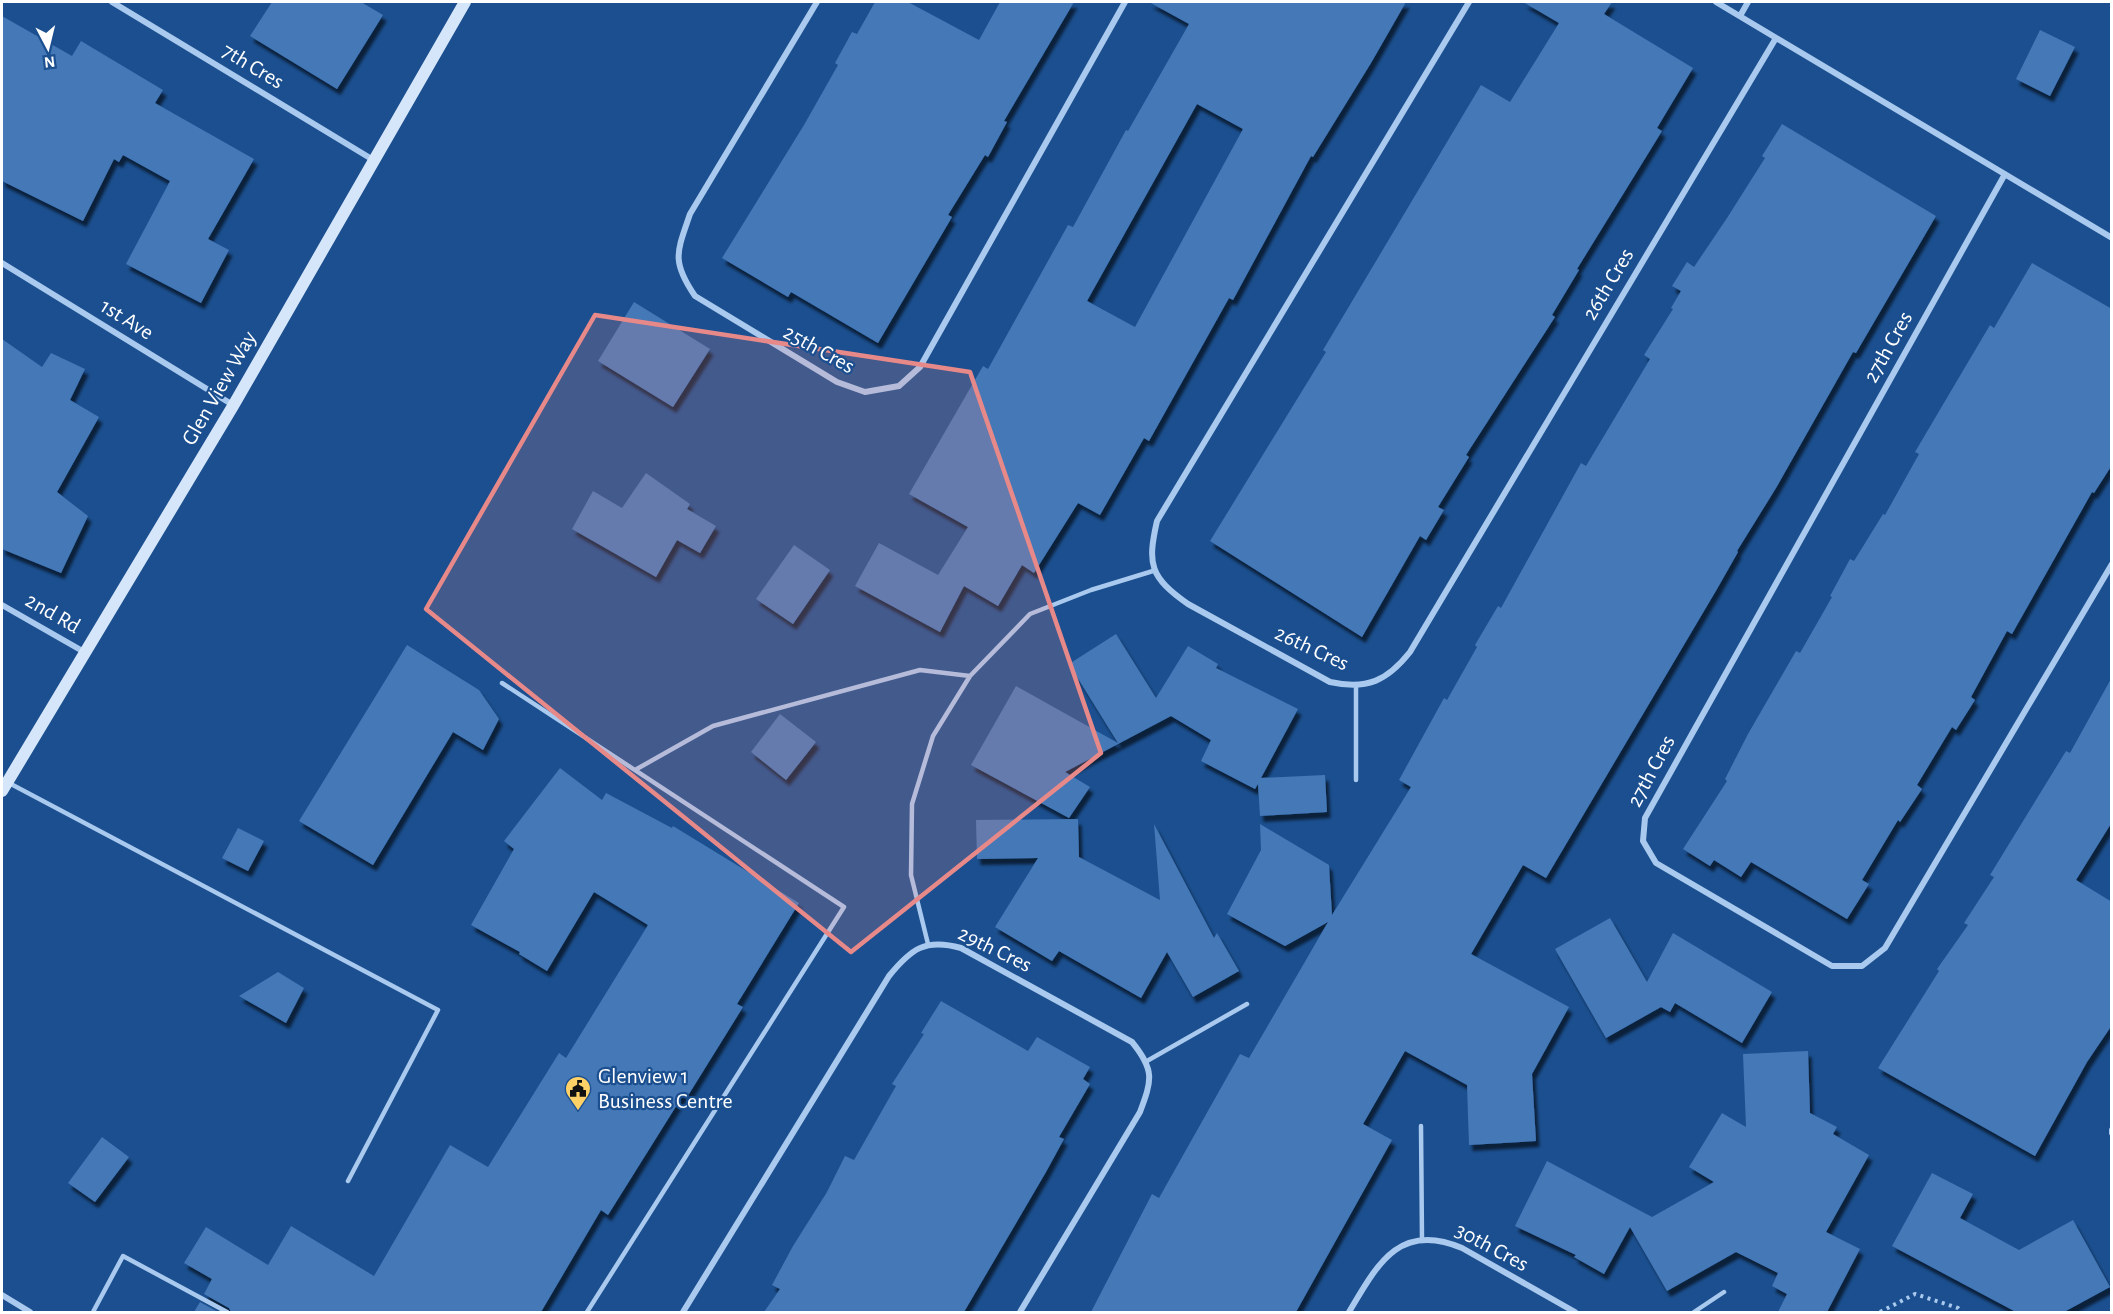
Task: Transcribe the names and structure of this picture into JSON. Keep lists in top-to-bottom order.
{
  "streets": {
    "street": [
      "7th Cres",
      "26th Cres",
      "1st Ave",
      "27th Cres",
      "25th Cres",
      "Glen View Way",
      "2nd Rd",
      "29th Cres",
      "30th Cres"
    ]
  },
  "crossings": [
    ["7th Cres", "Glen View Way"],
    ["1st Ave", "Glen View Way"],
    ["Glen View Way", "2nd Rd"]
  ],
  "places": {
    "public building": ["Glenview 1 Business Centre"]
  },
  "north": "bottom"
}
